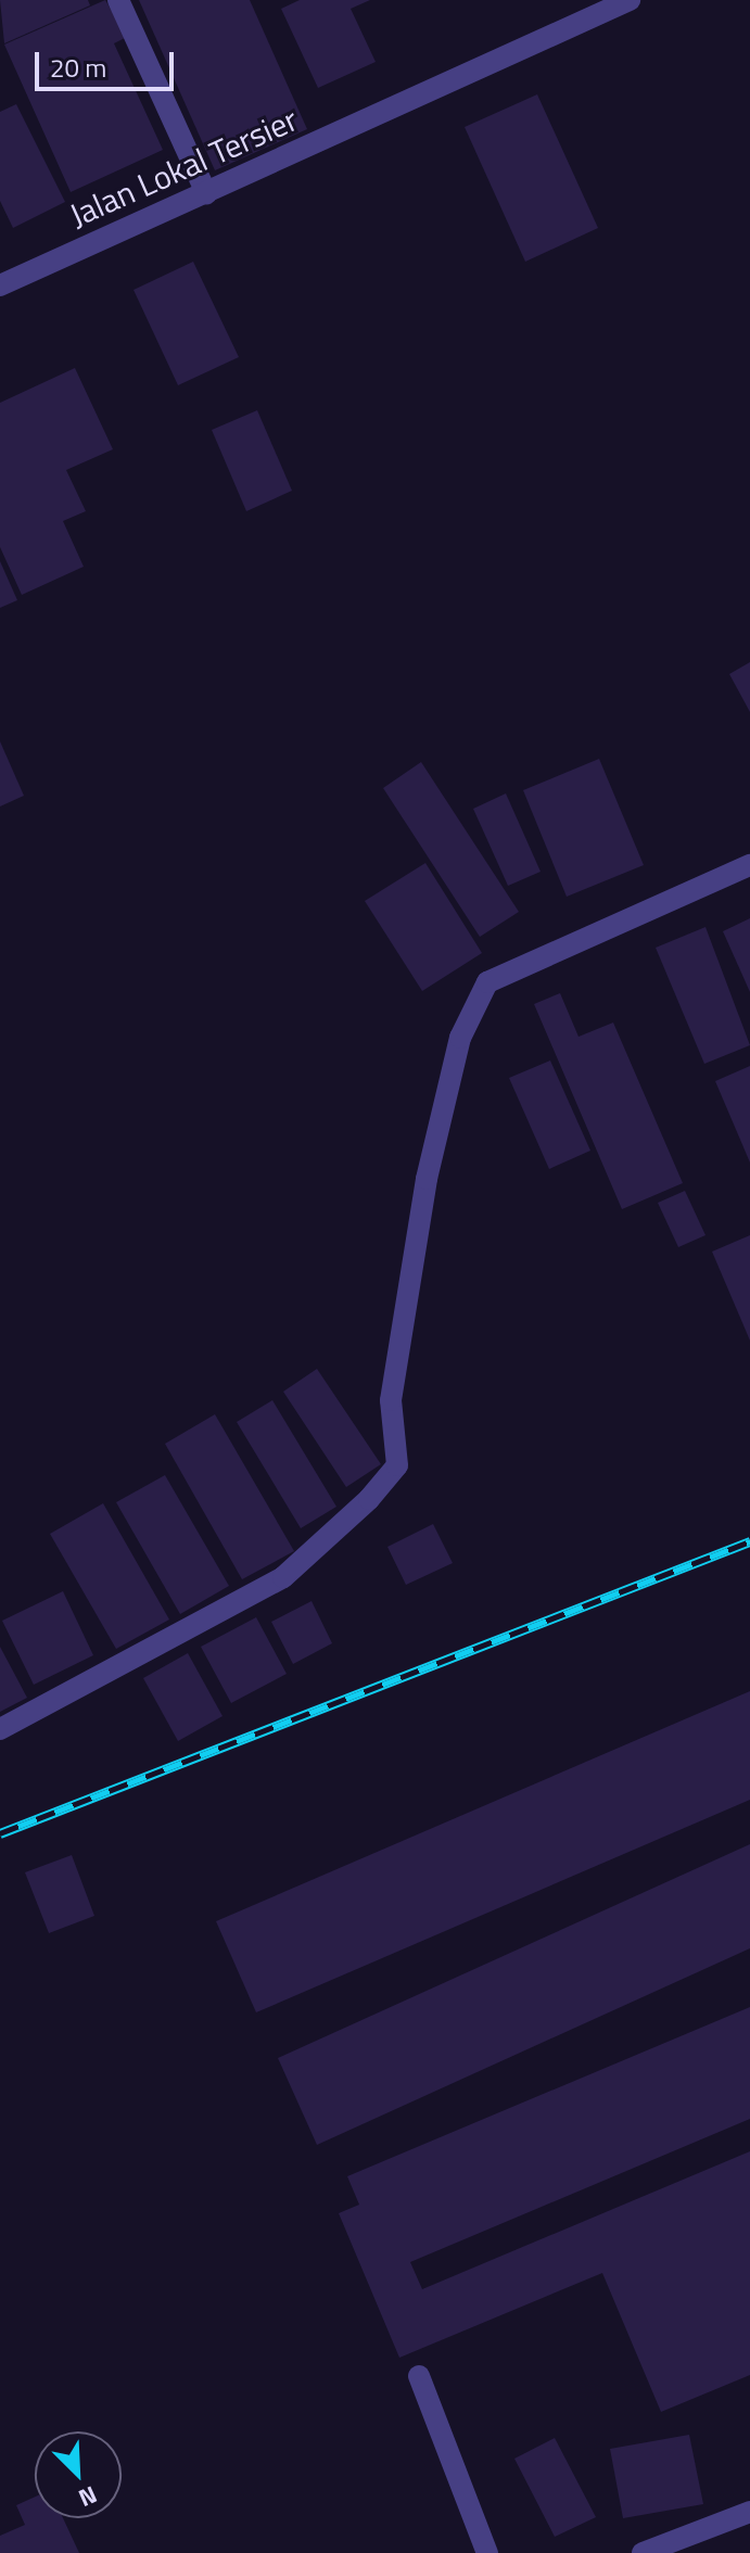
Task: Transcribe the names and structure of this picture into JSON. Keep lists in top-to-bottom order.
{
  "streets": {
    "street": ["Jalan Lokal Tersier"]
  },
  "scale_bar": "20 m",
  "north": "bottom right"
}
